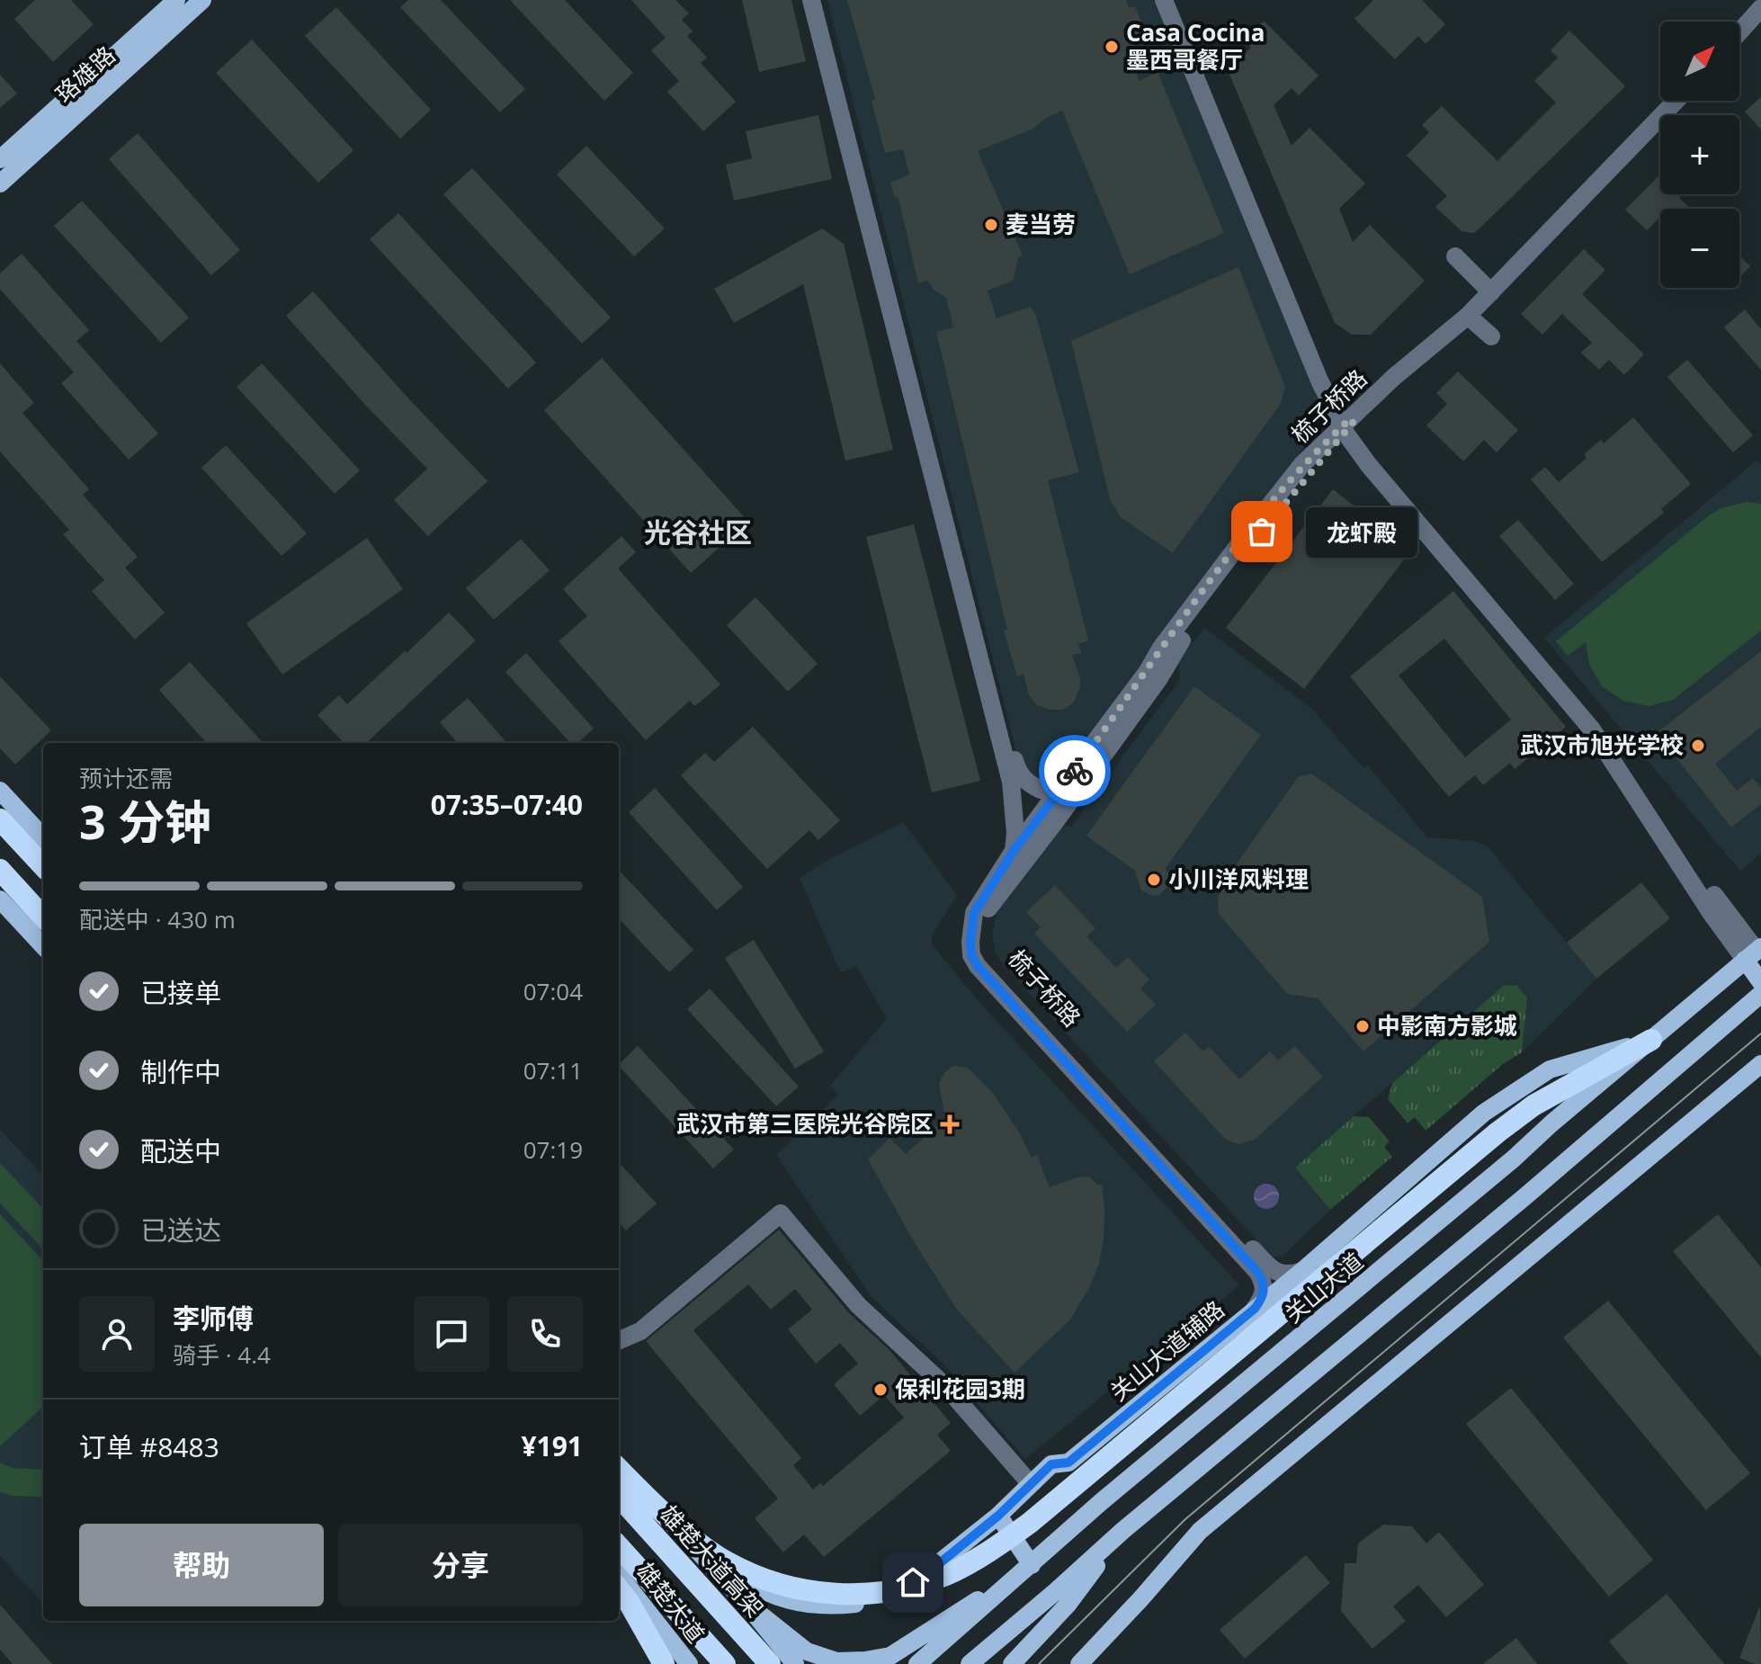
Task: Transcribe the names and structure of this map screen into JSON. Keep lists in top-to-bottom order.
{
  "streets": {
    "highway": ["雄楚大道高架"],
    "main road": [
      "珞雄路",
      "关山大道",
      "关山大道辅路",
      "雄楚大道"
    ],
    "street": ["梳子桥路"]
  },
  "crossings": [
    ["梳子桥路", "关山大道辅路"],
    ["关山大道", "关山大道辅路"]
  ],
  "districts": ["光谷社区"],
  "places": {
    "other": [
      "Casa Cocina 墨西哥餐厅",
      "麦当劳",
      "龙虾殿",
      "武汉市旭光学校",
      "小川洋风料理",
      "中影南方影城",
      "保利花园3期"
    ],
    "health": ["武汉市第三医院光谷院区"]
  },
  "north": "top right",
  "page": {
    "map_buttons": ["+", "−"],
    "bubble": "龙虾殿",
    "heading": ["3 分钟", "预计还需", "07:35–07:40"],
    "panel": [
      "李师傅",
      "骑手 · 4.4",
      "订单 #8483",
      "¥191"
    ],
    "bar": "配送中 · 430 m",
    "list": [
      ["已接单", "07:04"],
      ["制作中", "07:11"],
      ["配送中", "07:19"],
      "已送达"
    ],
    "buttons": ["帮助", "分享"]
  }
}
